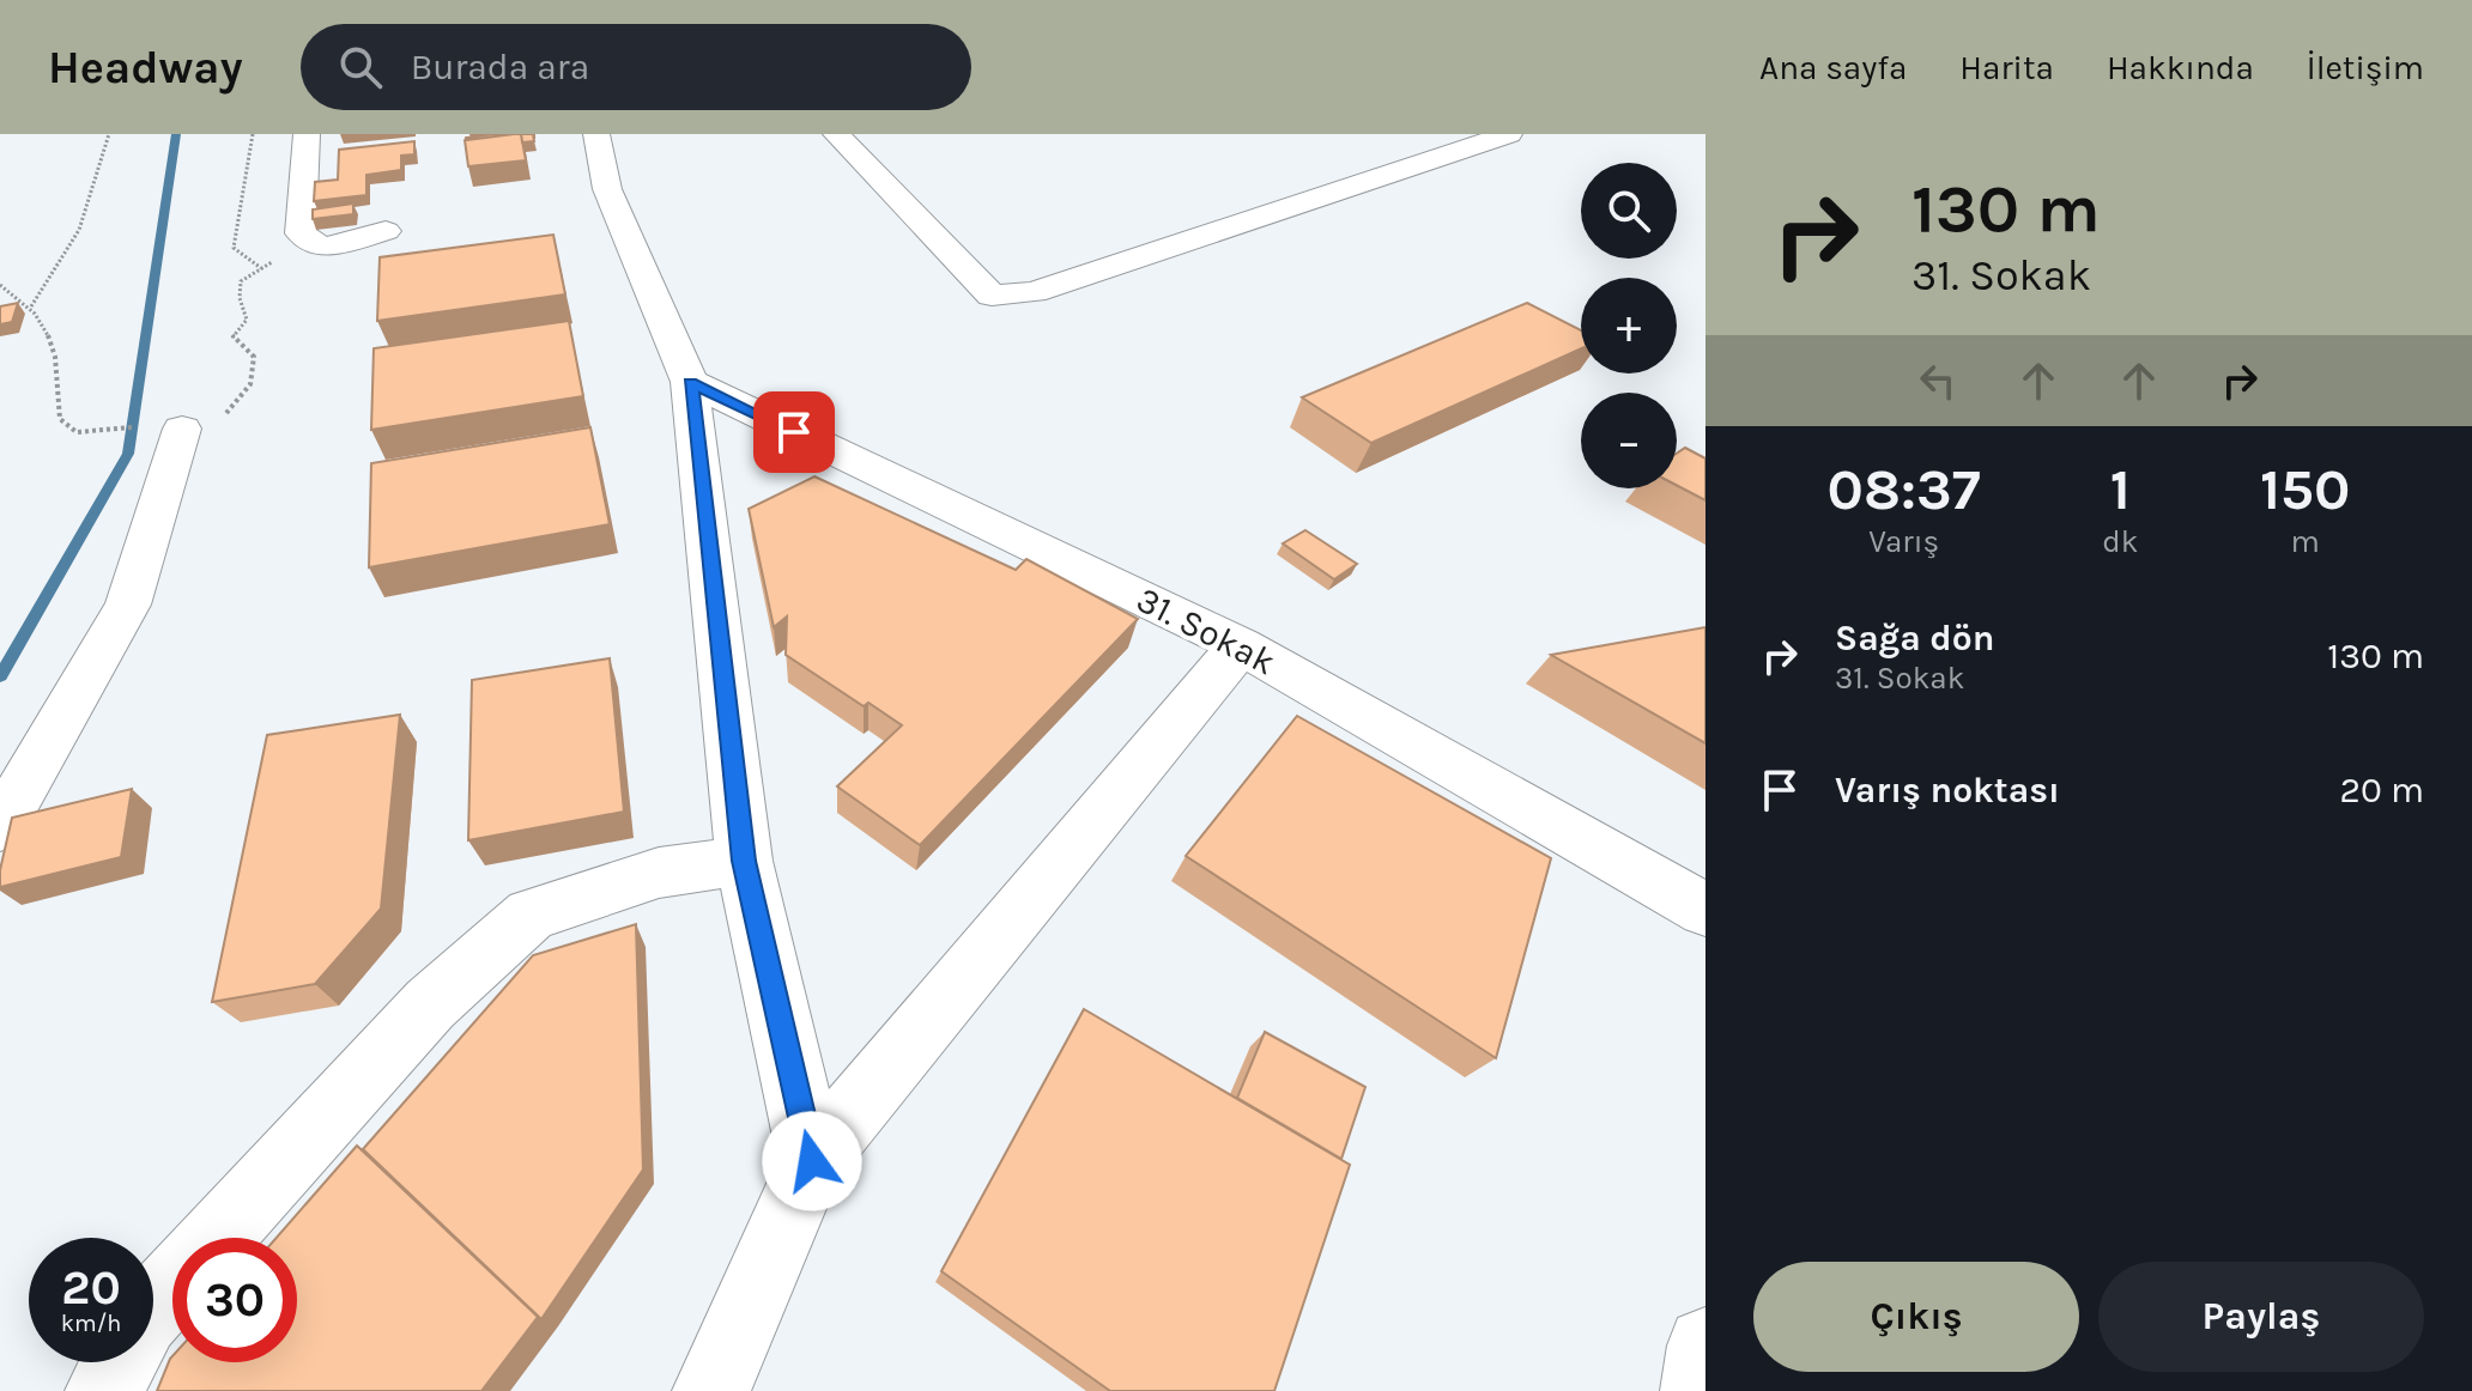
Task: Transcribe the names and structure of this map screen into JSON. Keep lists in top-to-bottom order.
{
  "streets": {
    "street": ["31. Sokak"]
  },
  "page": {
    "header": "Headway",
    "search": "Burada ara",
    "nav": [
      "Ana sayfa",
      "Harita",
      "Hakkında",
      "İletişim"
    ],
    "turn": ["130 m", "31. Sokak"],
    "map_buttons": ["+", "−"],
    "eta": [
      "08:37",
      "Varış",
      "1",
      "dk",
      "150",
      "m"
    ],
    "list": [
      {
        "name": "Sağa dön",
        "note": "31. Sokak",
        "value": "130 m"
      },
      {
        "name": "Varış noktası",
        "value": "20 m"
      }
    ],
    "speed": "20 km/h",
    "limit": "30",
    "buttons": ["Çıkış", "Paylaş"]
  }
}
